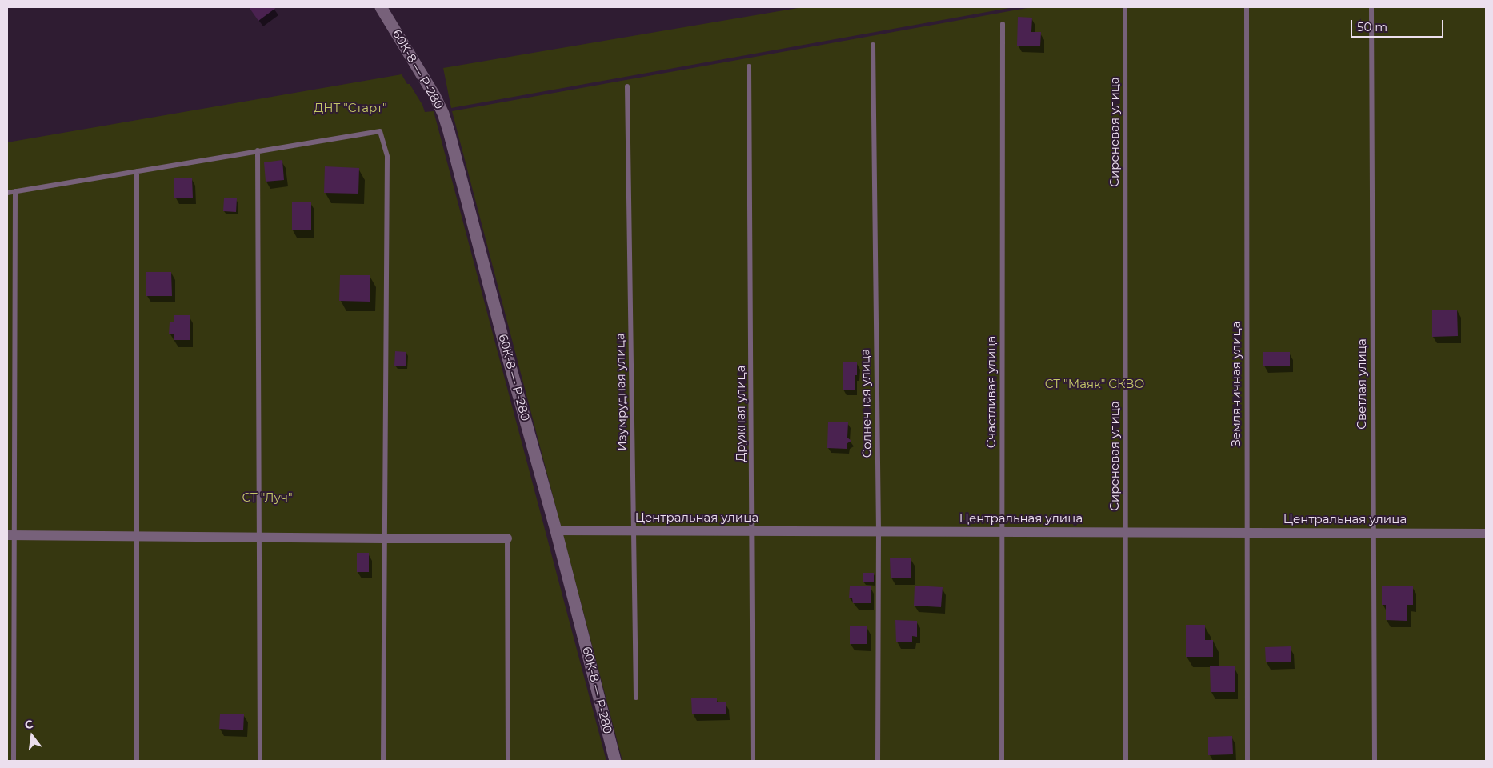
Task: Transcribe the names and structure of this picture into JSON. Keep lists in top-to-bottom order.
{
  "streets": {
    "street": ["60К-8 — Р-280", "Центральная улица"],
    "lane": [
      "Сиреневая улица",
      "Земляничная улица",
      "Светлая улица",
      "Изумрудная улица",
      "Счастливая улица",
      "Солнечная улица",
      "Дружная улица"
    ]
  },
  "crossings": [
    ["60К-8 — Р-280", "Центральная улица"],
    ["Сиреневая улица", "Центральная улица"],
    ["Земляничная улица", "Центральная улица"],
    ["Светлая улица", "Центральная улица"],
    ["Изумрудная улица", "Центральная улица"],
    ["Счастливая улица", "Центральная улица"],
    ["Солнечная улица", "Центральная улица"],
    ["Дружная улица", "Центральная улица"]
  ],
  "parks": ["ДНТ \"Старт\"", "СТ \"Маяк\" СКВО", "СТ \"Луч\""],
  "scale_bar": "50 m",
  "north": "top"
}
